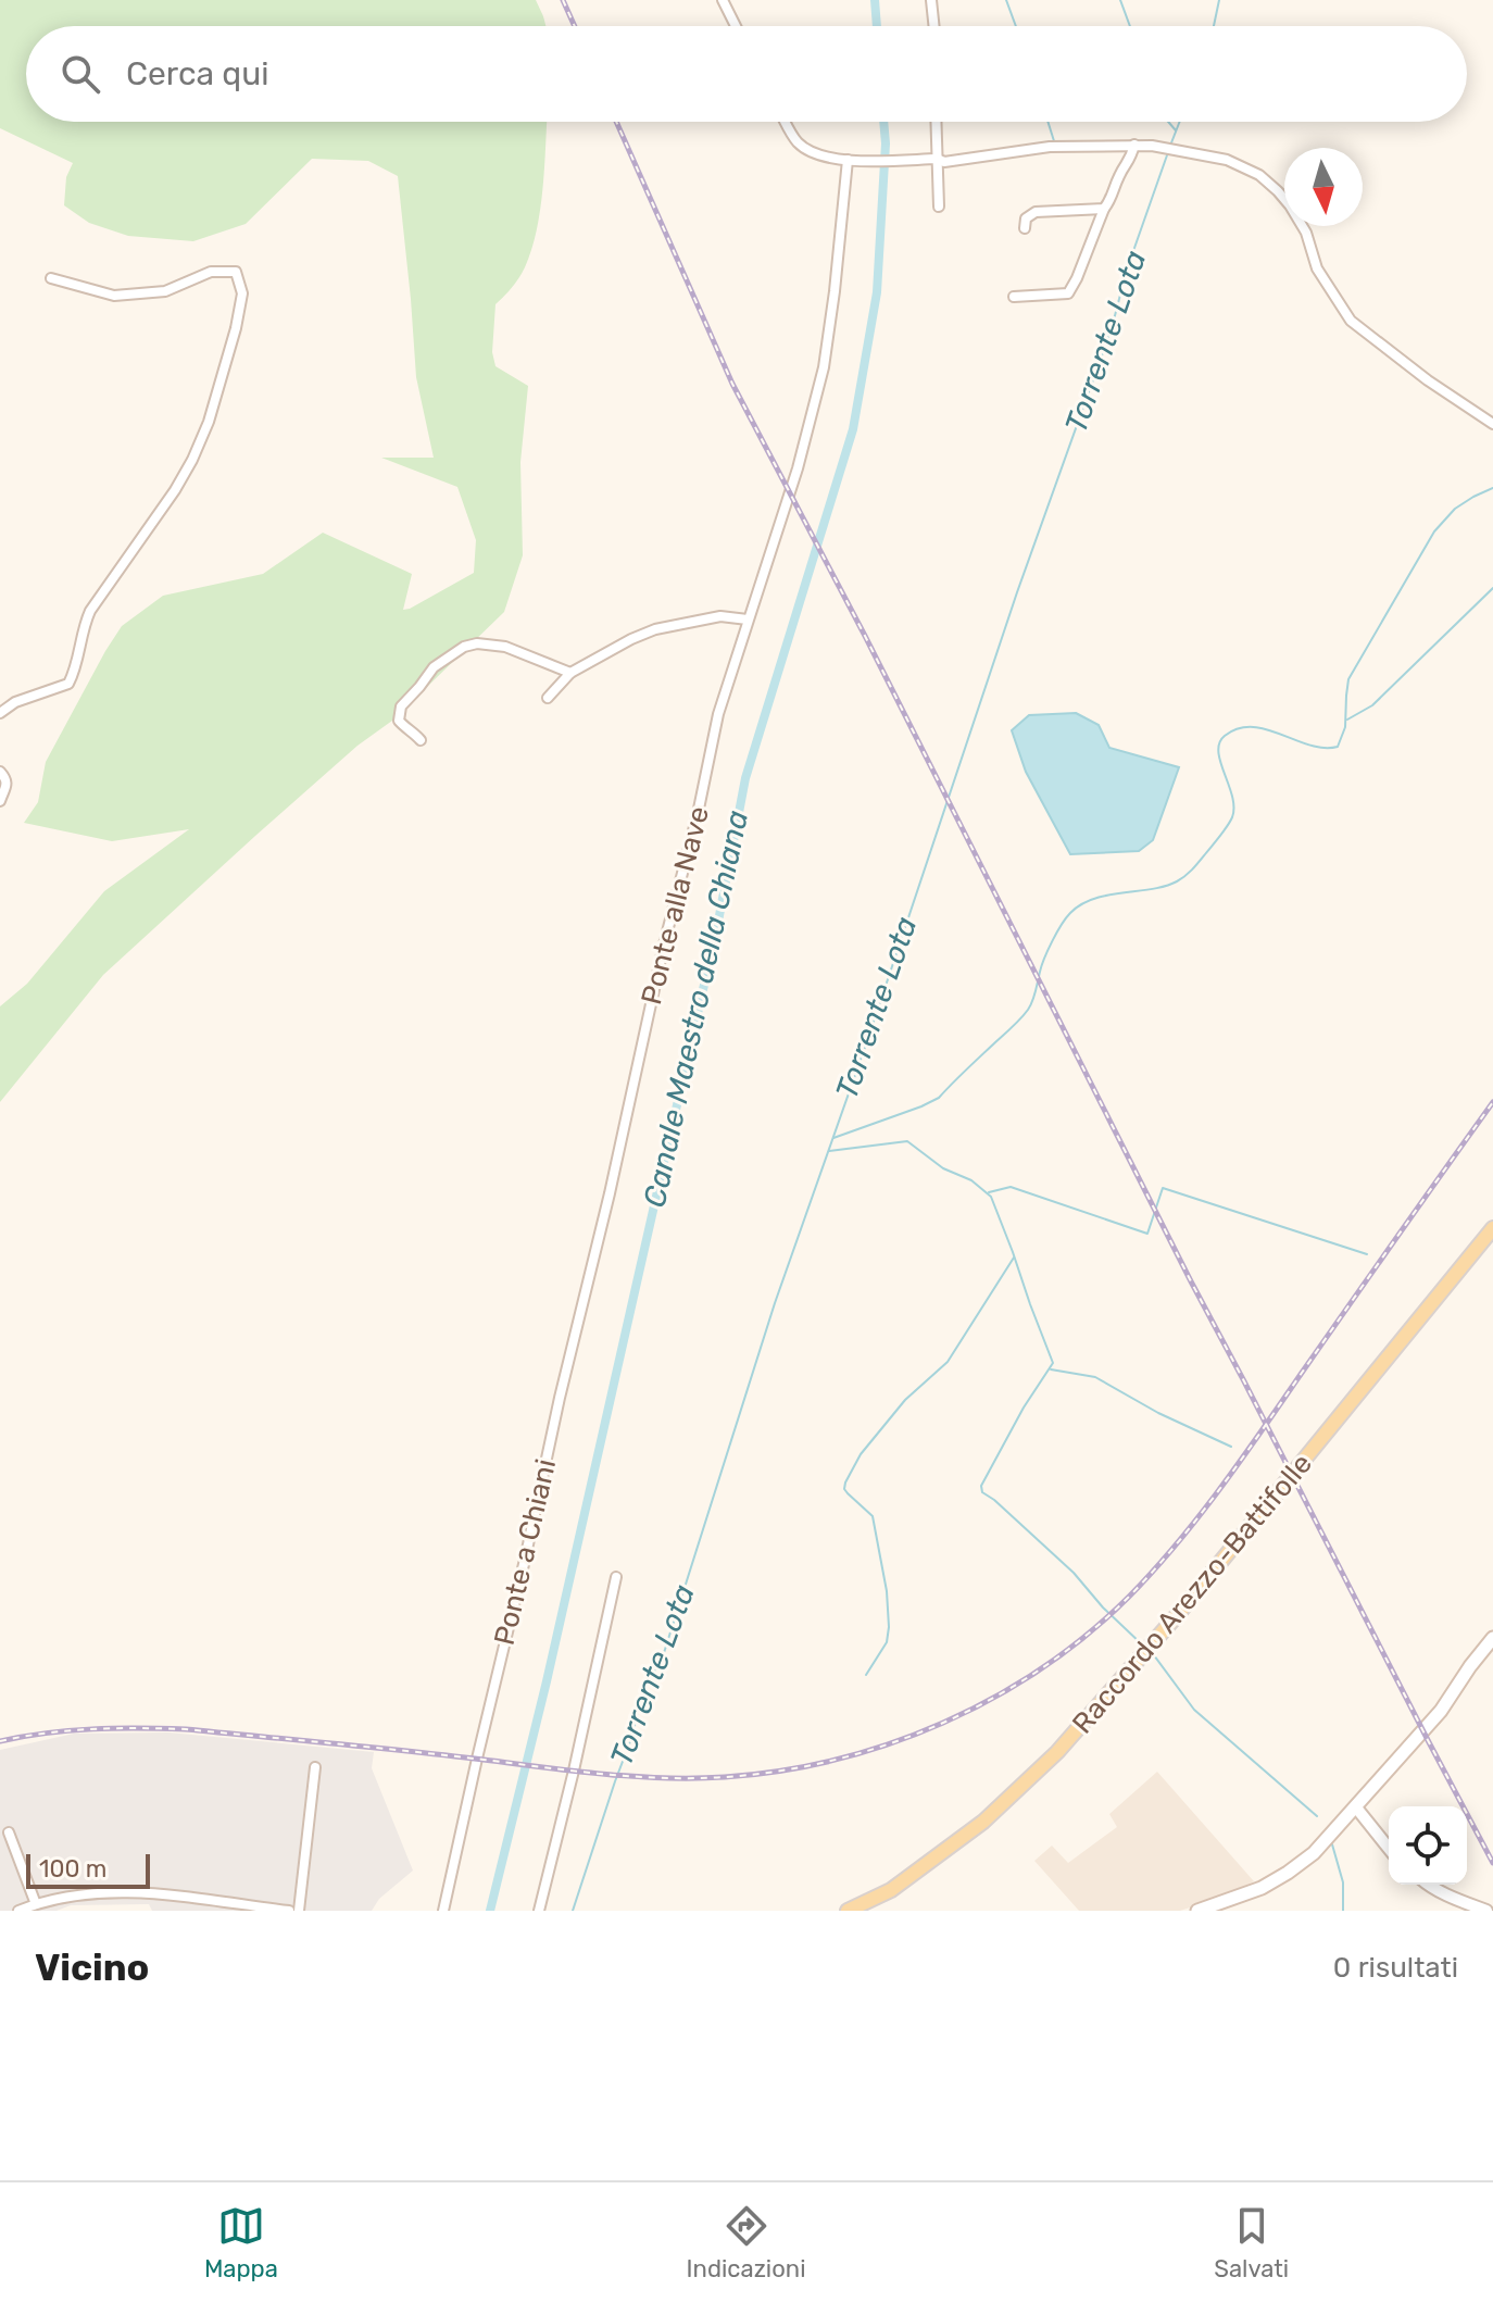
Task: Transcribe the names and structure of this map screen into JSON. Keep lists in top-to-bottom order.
{
  "streets": {
    "main road": ["Raccordo Arezzo-Battifolle"],
    "street": ["Ponte alla Nave", "Ponte a Chiani"]
  },
  "crossings": [
    ["Ponte alla Nave", "Ponte a Chiani"]
  ],
  "water": ["Torrente Lota", "Canale Maestro della Chiana"],
  "scale_bar": "100 m",
  "north": "bottom",
  "page": {
    "search": "Cerca qui",
    "scale": "100 m",
    "heading": ["Vicino", "0 risultati"],
    "nav": ["Mappa", "Indicazioni", "Salvati"]
  }
}
